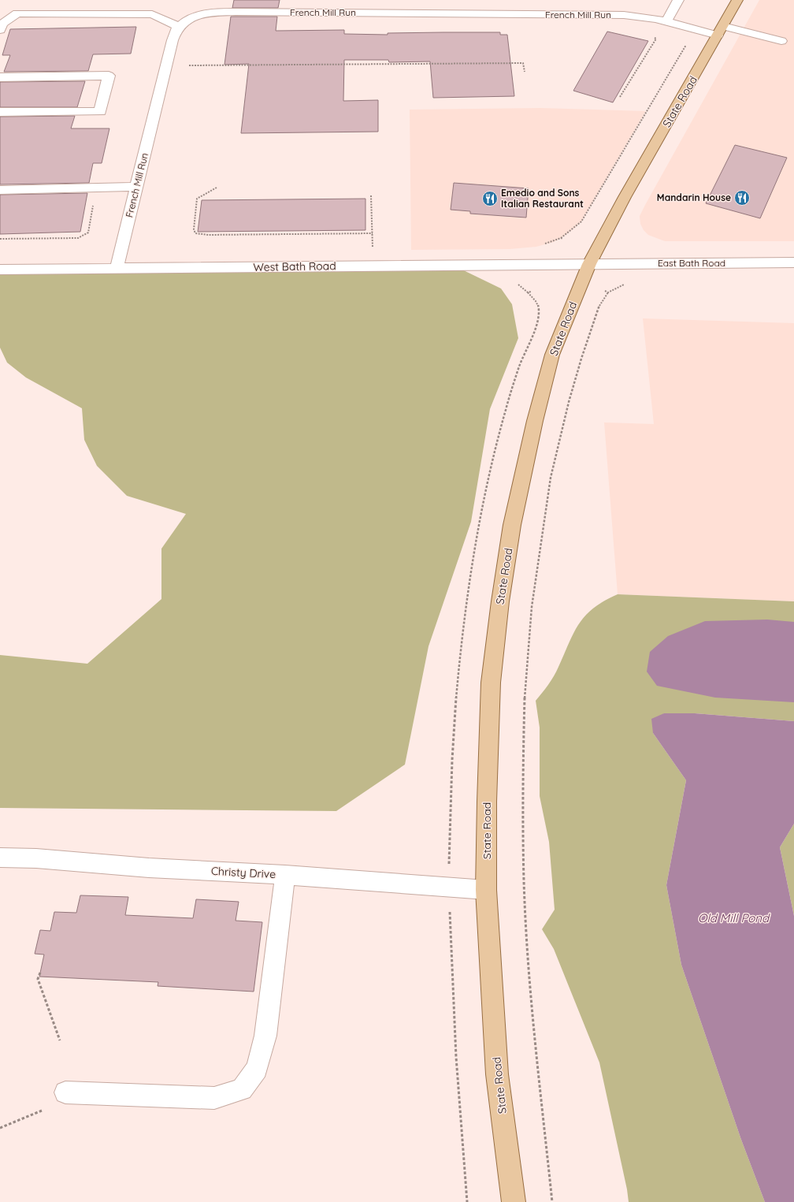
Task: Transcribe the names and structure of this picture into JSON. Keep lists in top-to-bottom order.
{
  "streets": {
    "main road": ["State Road"],
    "street": [
      "French Mill Run",
      "East Bath Road",
      "West Bath Road",
      "Christy Drive"
    ]
  },
  "crossings": [
    ["French Mill Run", "State Road"],
    ["French Mill Run", "West Bath Road"],
    ["State Road", "East Bath Road"],
    ["State Road", "West Bath Road"],
    ["State Road", "Christy Drive"],
    ["East Bath Road", "West Bath Road"]
  ],
  "water": ["Old Mill Pond"],
  "places": {
    "restaurant": ["Mandarin House", "Emedio and Sons Italian Restaurant"]
  }
}
